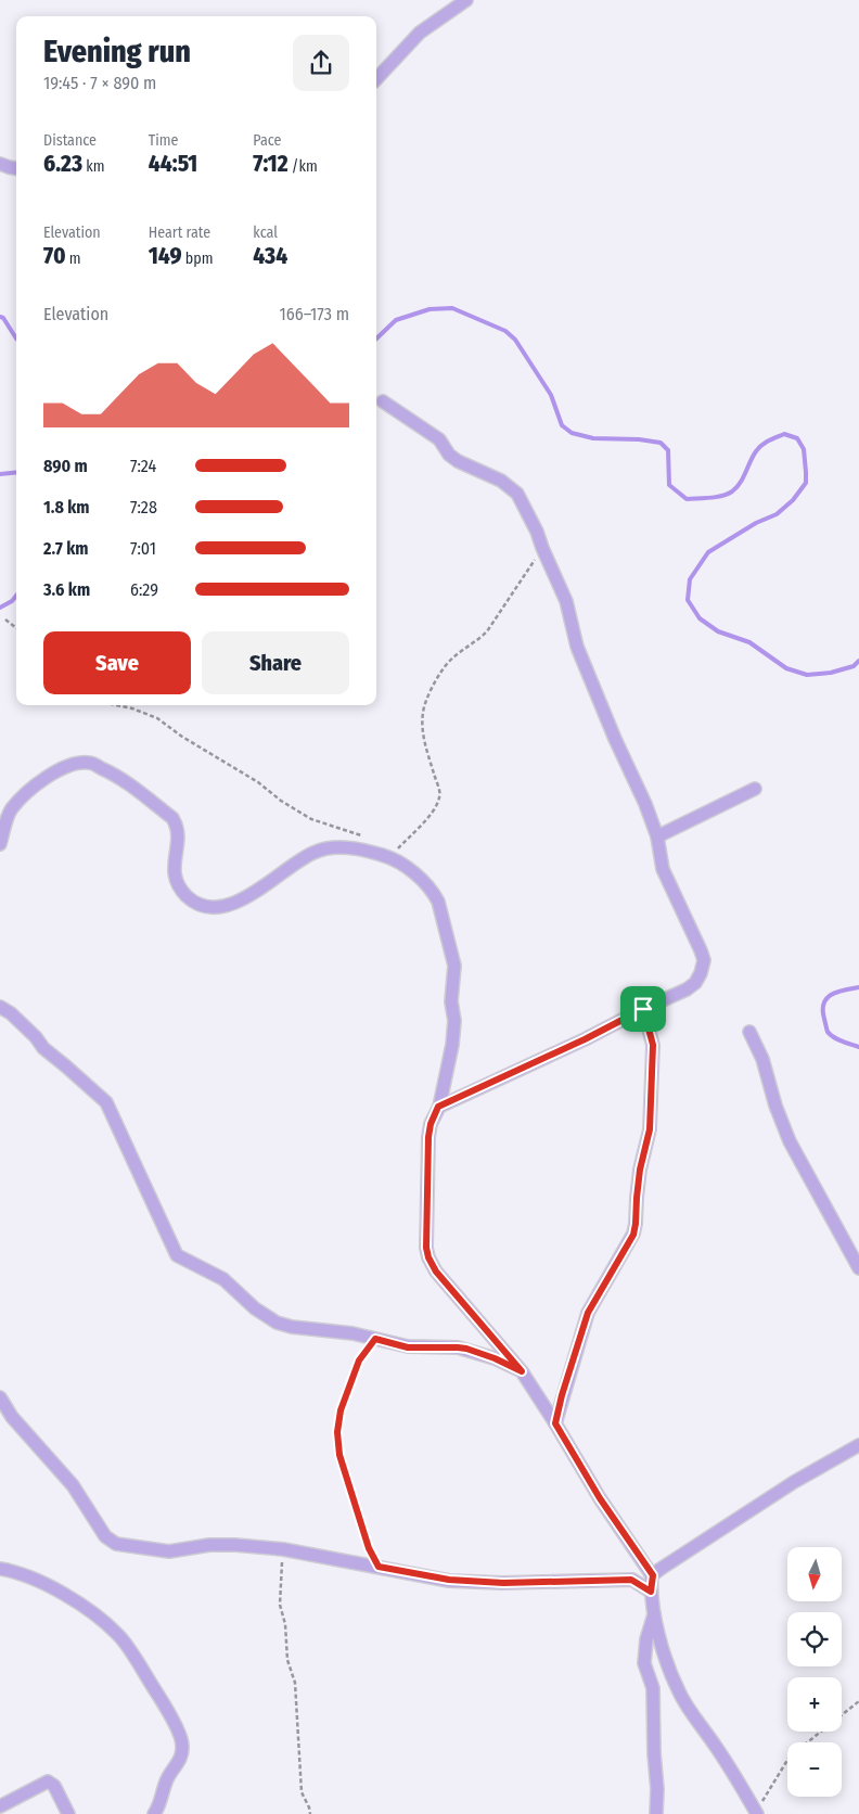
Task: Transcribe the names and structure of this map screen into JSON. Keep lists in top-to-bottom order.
{
  "north": "bottom",
  "page": {
    "heading": ["Evening run", "19:45 · 7 × 890 m"],
    "stats": [
      ["Distance", "6.23 km"],
      ["Time", "44:51"],
      ["Pace", "7:12 /km"],
      ["Elevation", "70 m"],
      ["Heart rate", "149 bpm"],
      ["kcal", "434"]
    ],
    "chart": ["Elevation", "166–173 m"],
    "list": [
      {
        "name": "890 m",
        "note": "7:24"
      },
      {
        "name": "1.8 km",
        "note": "7:28"
      },
      {
        "name": "2.7 km",
        "note": "7:01"
      },
      {
        "name": "3.6 km",
        "note": "6:29"
      }
    ],
    "buttons": ["Save", "Share"],
    "map_buttons": ["+", "−"]
  }
}
